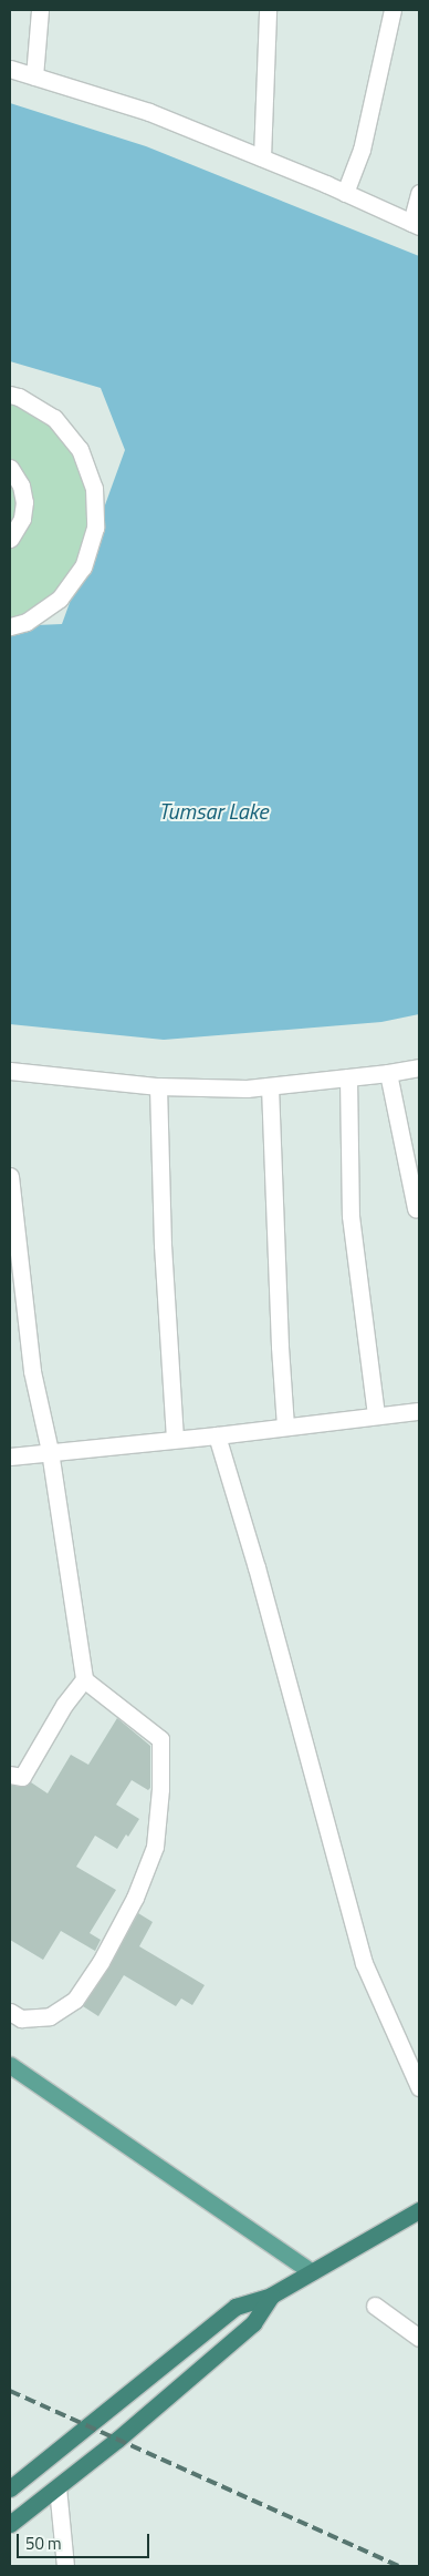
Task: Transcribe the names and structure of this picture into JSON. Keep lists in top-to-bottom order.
{
  "water": ["Tumsar Lake"],
  "scale_bar": "50 m"
}
